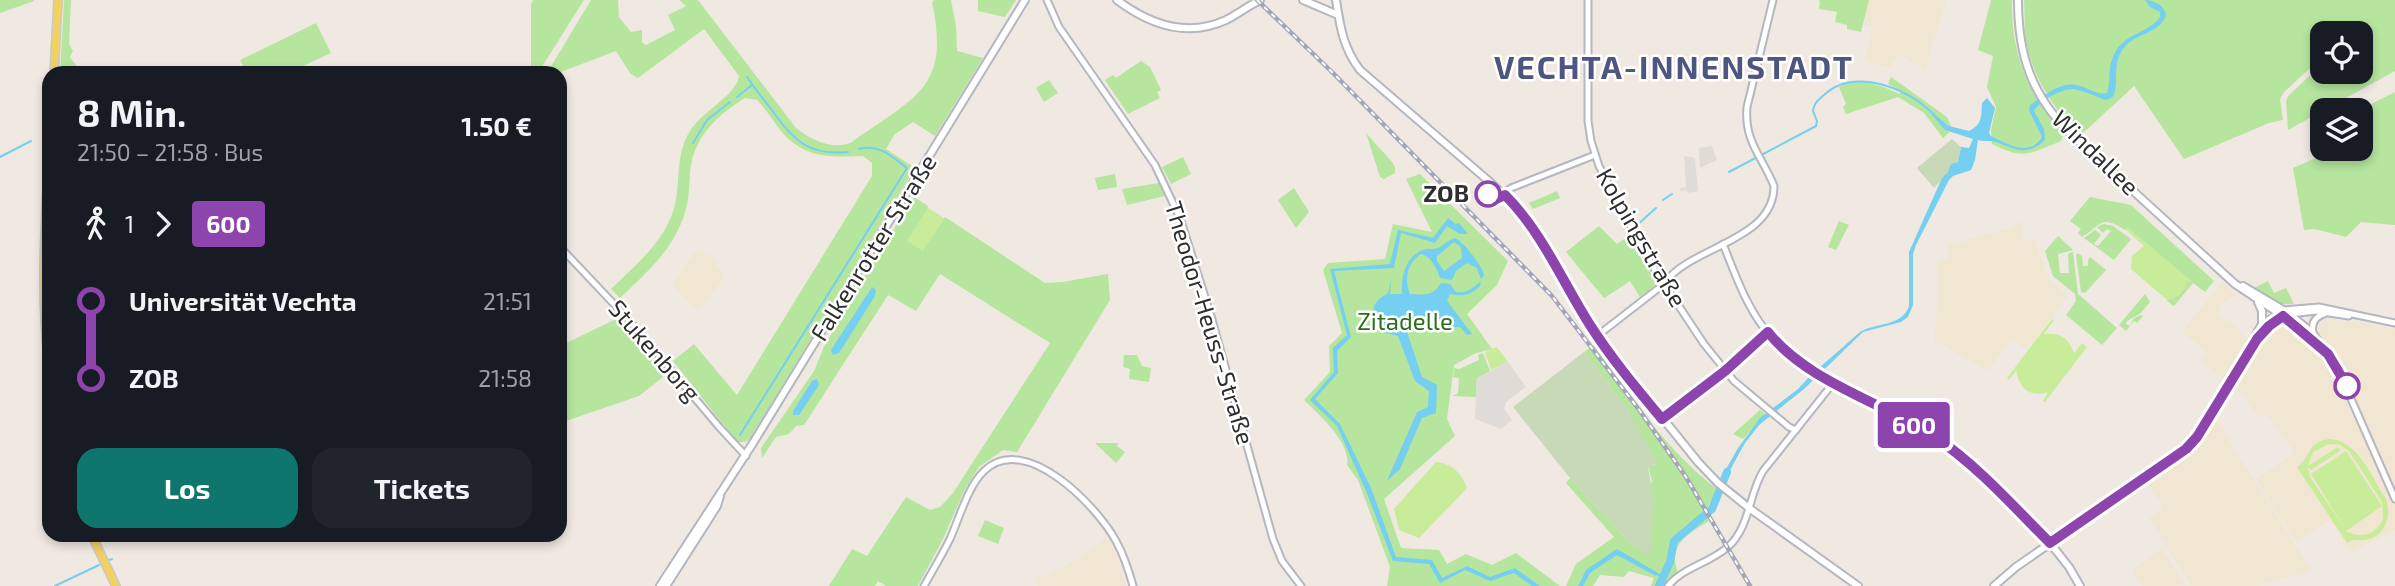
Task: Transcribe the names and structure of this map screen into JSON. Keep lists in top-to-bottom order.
{
  "streets": {
    "main road": ["Windallee", "Falkenrotter Straße"],
    "street": ["Kolpingstraße", "Theodor-Heuss-Straße", "Stukenborg"]
  },
  "crossings": [
    ["Falkenrotter Straße", "Stukenborg"]
  ],
  "districts": ["VECHTA-INNENSTADT"],
  "parks": ["Zitadelle"],
  "places": ["ZOB"],
  "lines": ["bus line 600"],
  "page": {
    "on_map": "600",
    "heading": ["8 Min.", "21:50 – 21:58 · Bus", "1.50 €"],
    "legs": ["1", "600"],
    "list": [
      {
        "name": "Universität Vechta",
        "value": "21:51"
      },
      {
        "name": "ZOB",
        "value": "21:58"
      }
    ],
    "buttons": ["Los", "Tickets"]
  }
}
